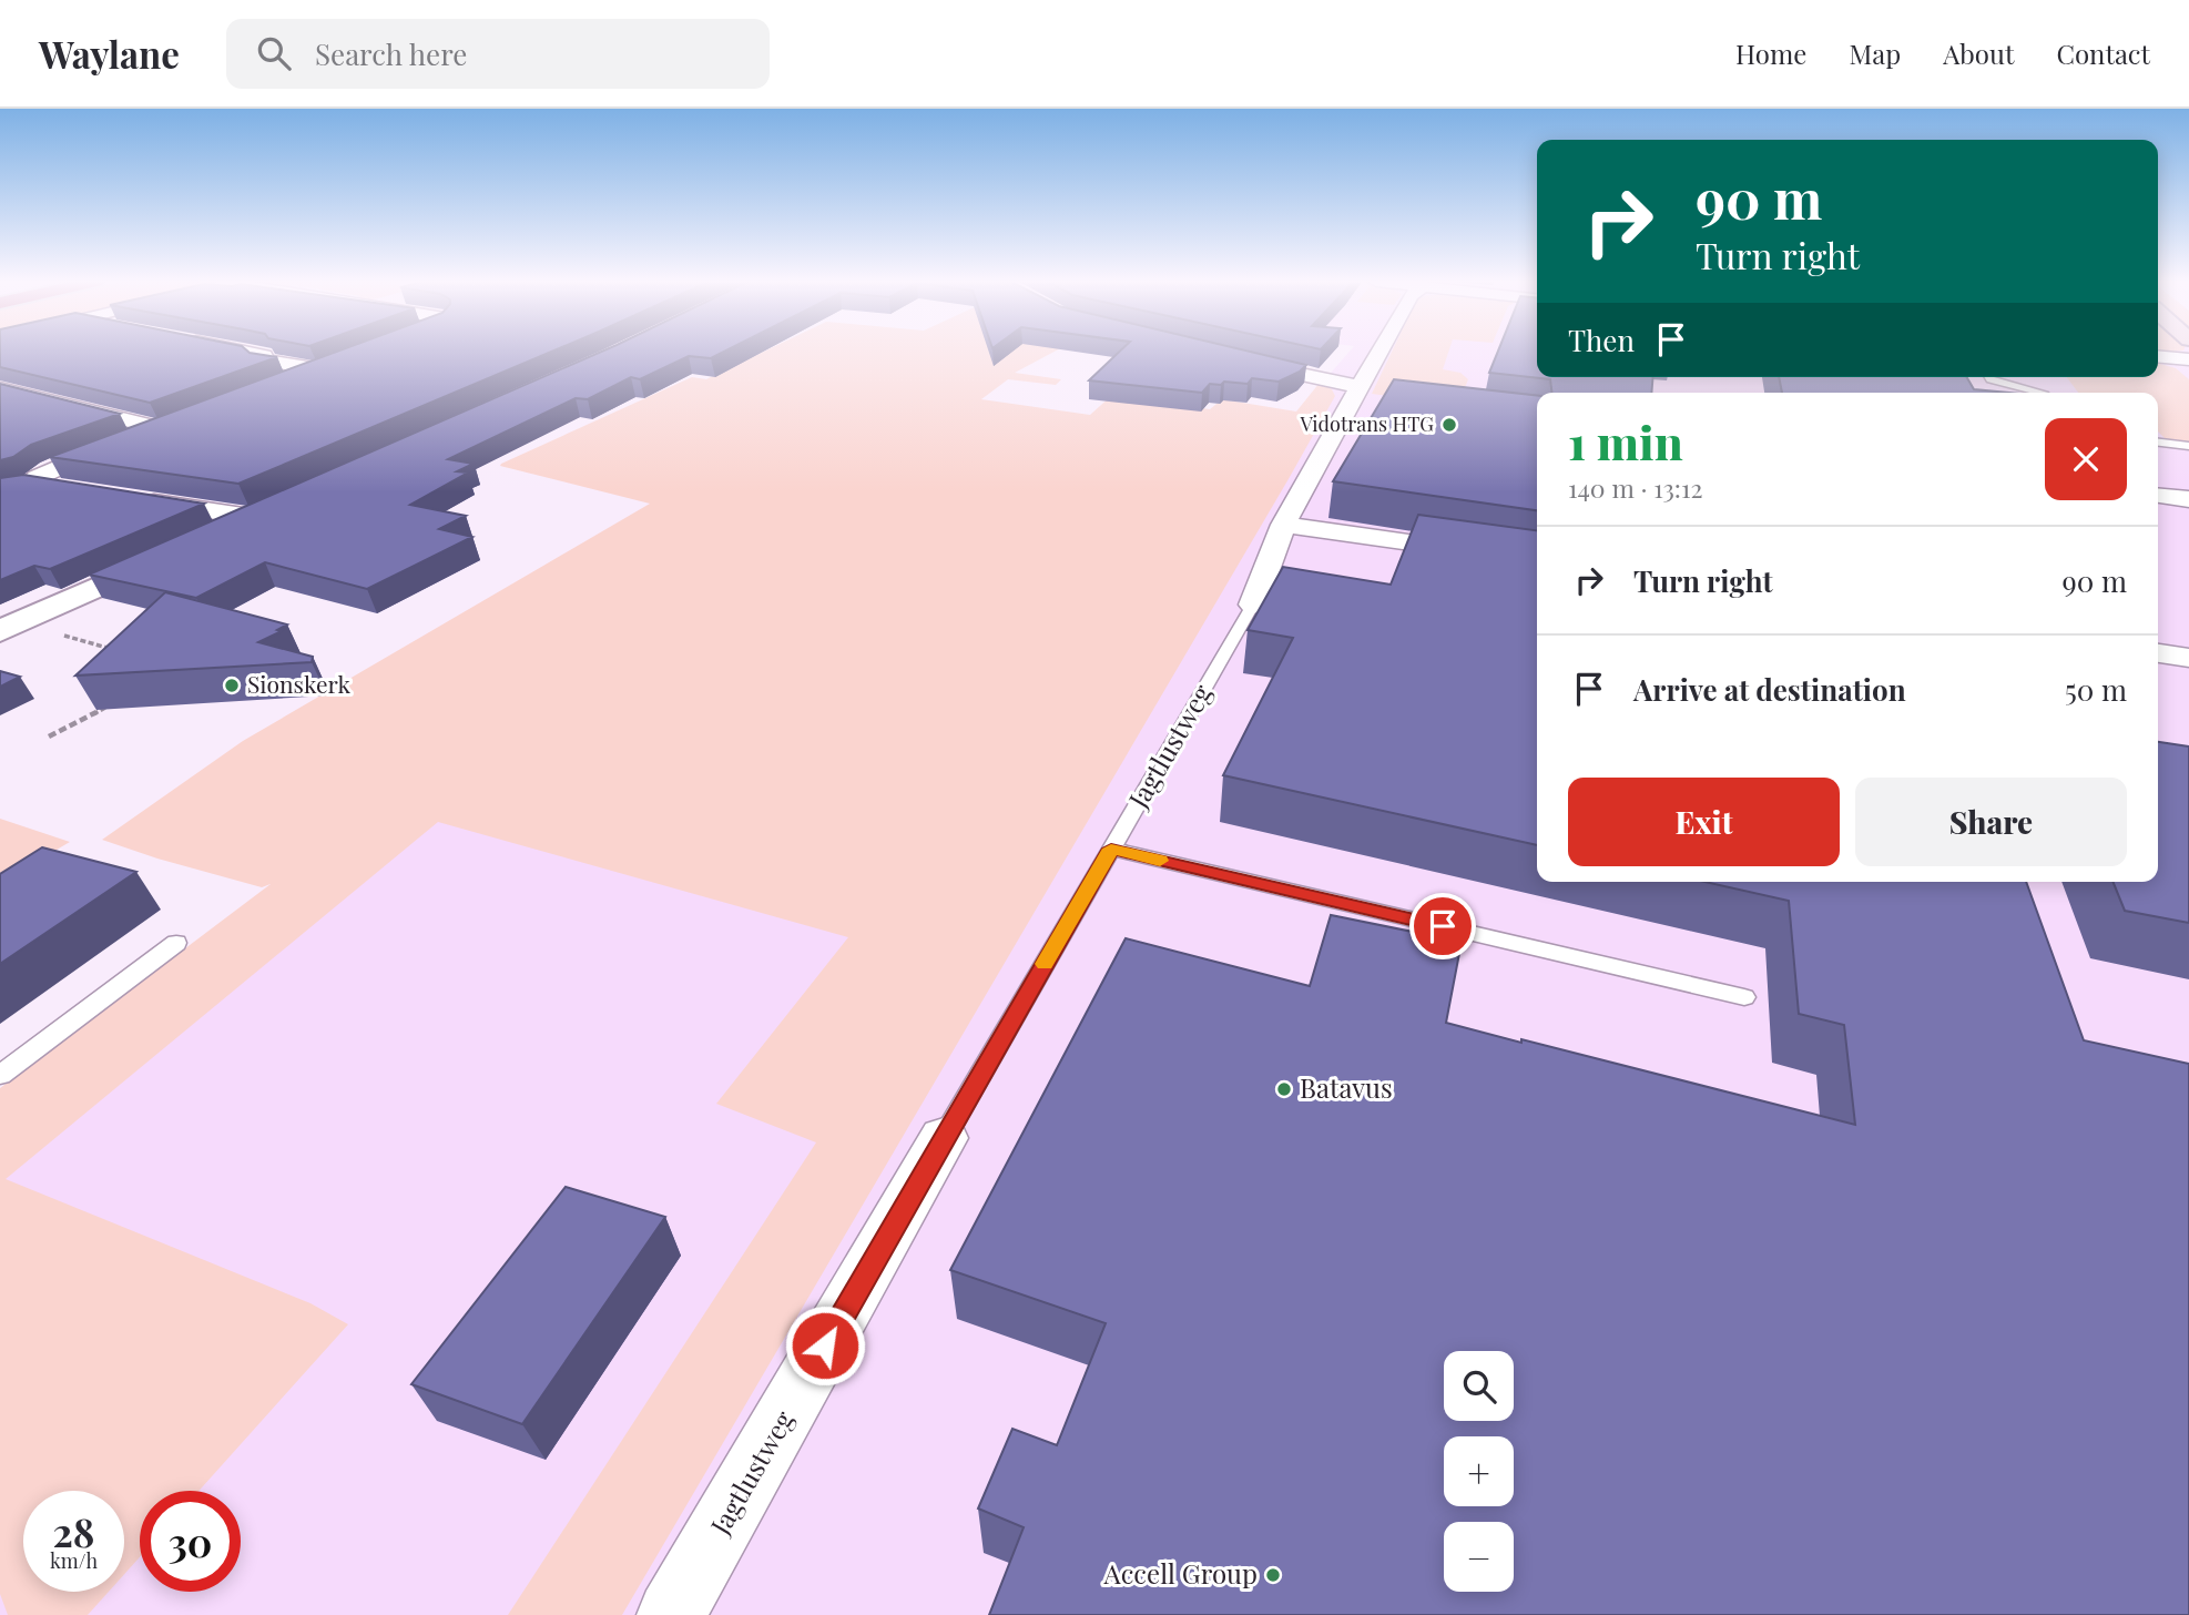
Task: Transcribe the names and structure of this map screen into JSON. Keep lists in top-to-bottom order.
{
  "streets": {
    "street": ["Jagtlustweg"]
  },
  "places": [
    "Vidotrans HTG",
    "Sionskerk",
    "Batavus",
    "Accell Group"
  ],
  "page": {
    "header": "Waylane",
    "search": "Search here",
    "nav": [
      "Home",
      "Map",
      "About",
      "Contact"
    ],
    "turn": ["90 m", "Turn right"],
    "then": "Then",
    "heading": ["1 min", "140 m · 13:12"],
    "list": [
      {
        "name": "Turn right",
        "value": "90 m"
      },
      {
        "name": "Arrive at destination",
        "value": "50 m"
      }
    ],
    "buttons": ["Exit", "Share"],
    "map_buttons": ["+", "−"],
    "speed": "28 km/h",
    "limit": "30"
  }
}
